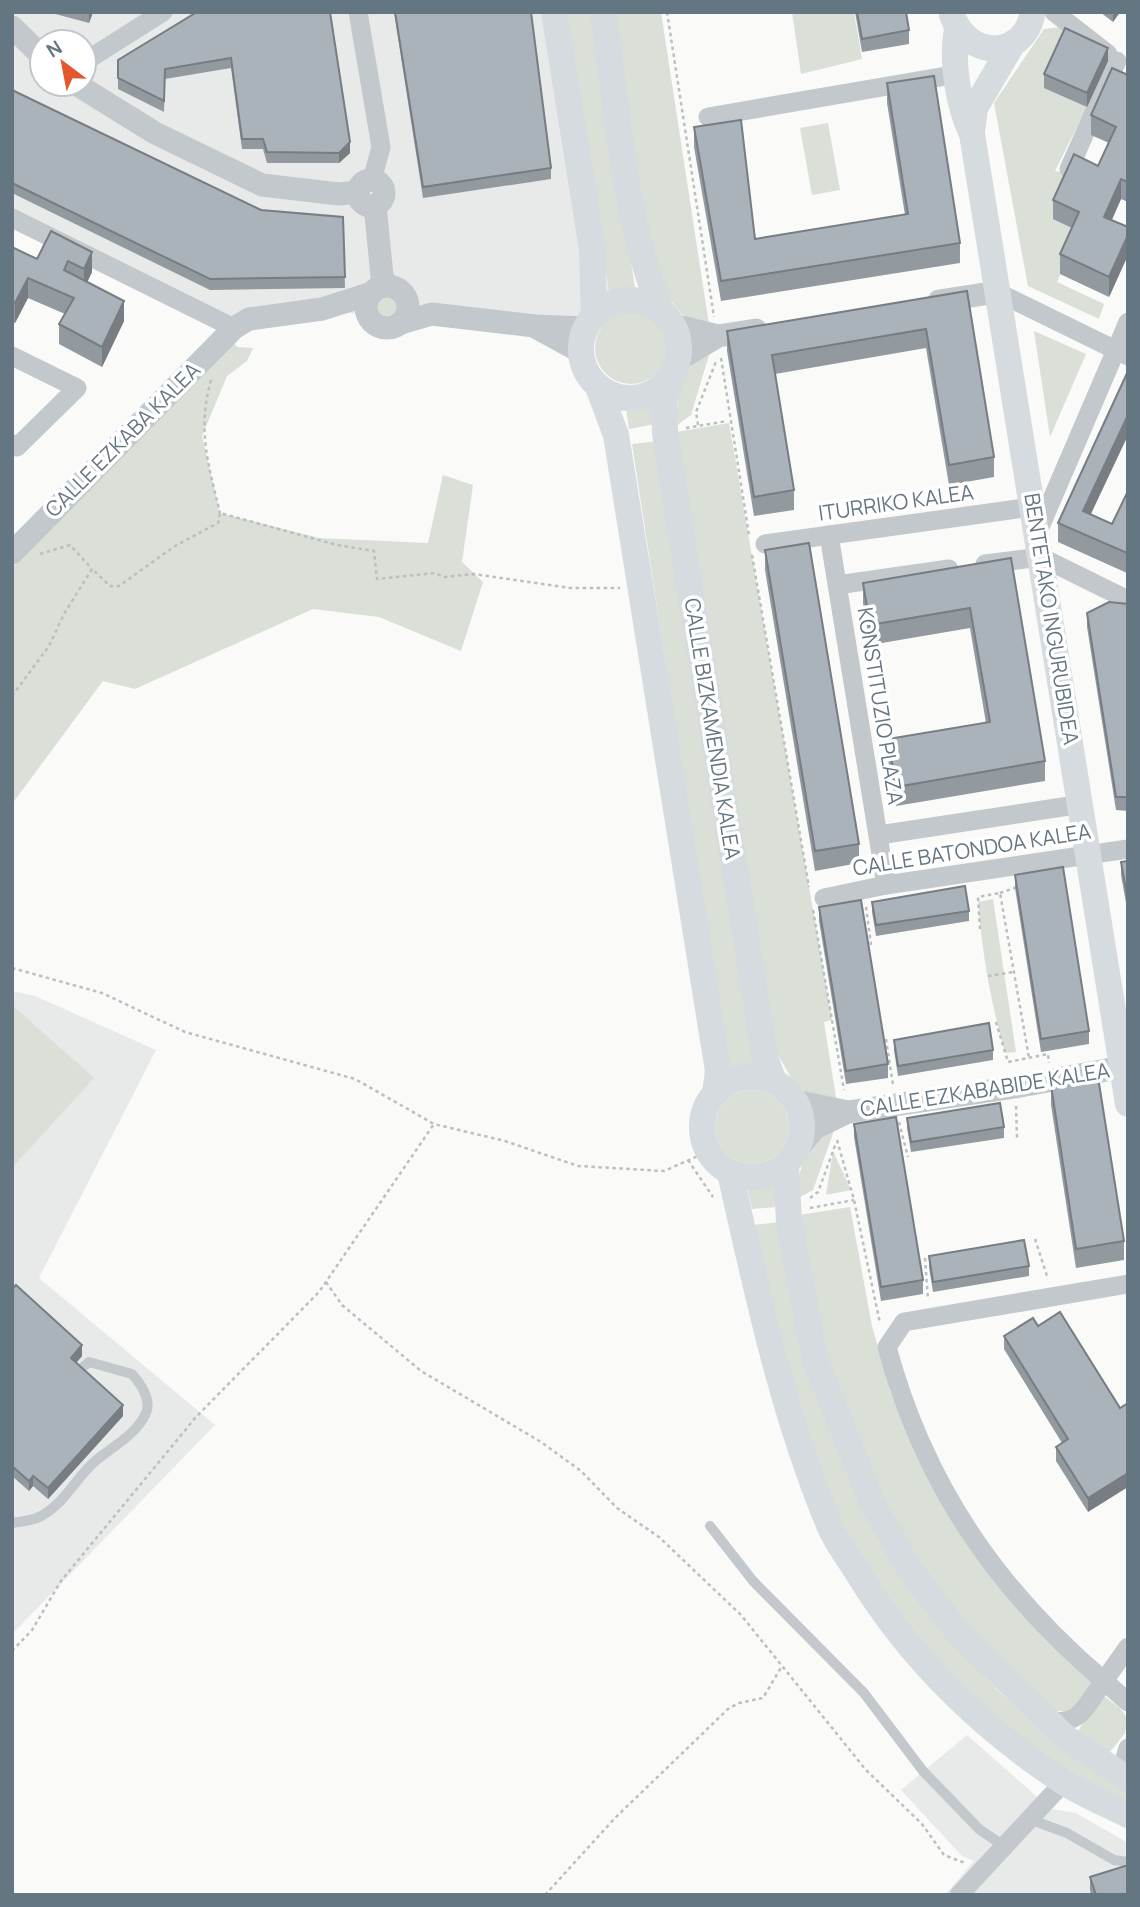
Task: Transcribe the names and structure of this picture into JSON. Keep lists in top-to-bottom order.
{
  "streets": {
    "main road": ["BENTETAKO INGURUBIDEA", "CALLE BIZKAMENDIA KALEA"],
    "street": [
      "CALLE EZKABA KALEA",
      "ITURRIKO KALEA",
      "KONSTITUZIO PLAZA",
      "CALLE BATONDOA KALEA",
      "CALLE EZKABABIDE KALEA"
    ]
  },
  "crossings": [
    ["ITURRIKO KALEA", "BENTETAKO INGURUBIDEA"],
    ["ITURRIKO KALEA", "KONSTITUZIO PLAZA"],
    ["BENTETAKO INGURUBIDEA", "KONSTITUZIO PLAZA"],
    ["BENTETAKO INGURUBIDEA", "CALLE BATONDOA KALEA"],
    ["BENTETAKO INGURUBIDEA", "CALLE EZKABABIDE KALEA"],
    ["KONSTITUZIO PLAZA", "CALLE BATONDOA KALEA"],
    ["CALLE BIZKAMENDIA KALEA", "CALLE EZKABABIDE KALEA"]
  ],
  "north": "top left"
}
